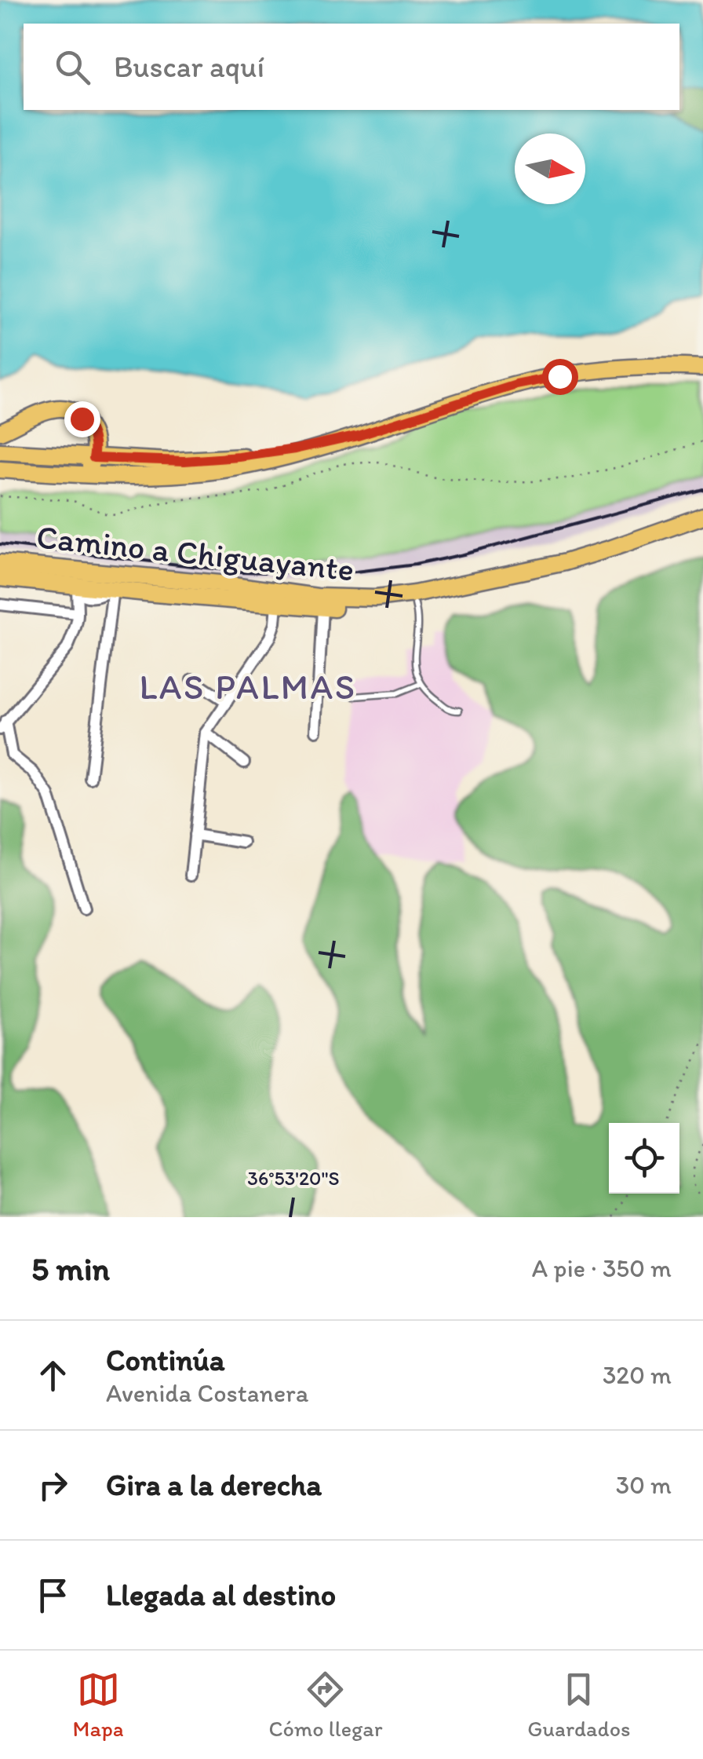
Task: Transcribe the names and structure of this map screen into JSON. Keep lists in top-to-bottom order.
{
  "streets": {
    "main road": ["Camino a Chiguayante"]
  },
  "districts": ["LAS PALMAS"],
  "north": "right",
  "page": {
    "search": "Buscar aquí",
    "heading": ["5 min", "A pie · 350 m"],
    "list": [
      ["Continúa", "Avenida Costanera", "320 m"],
      ["Gira a la derecha", "30 m"],
      "Llegada al destino"
    ],
    "nav": ["Mapa", "Cómo llegar", "Guardados"]
  },
  "coordinates": ["36°53'20\"S"]
}
